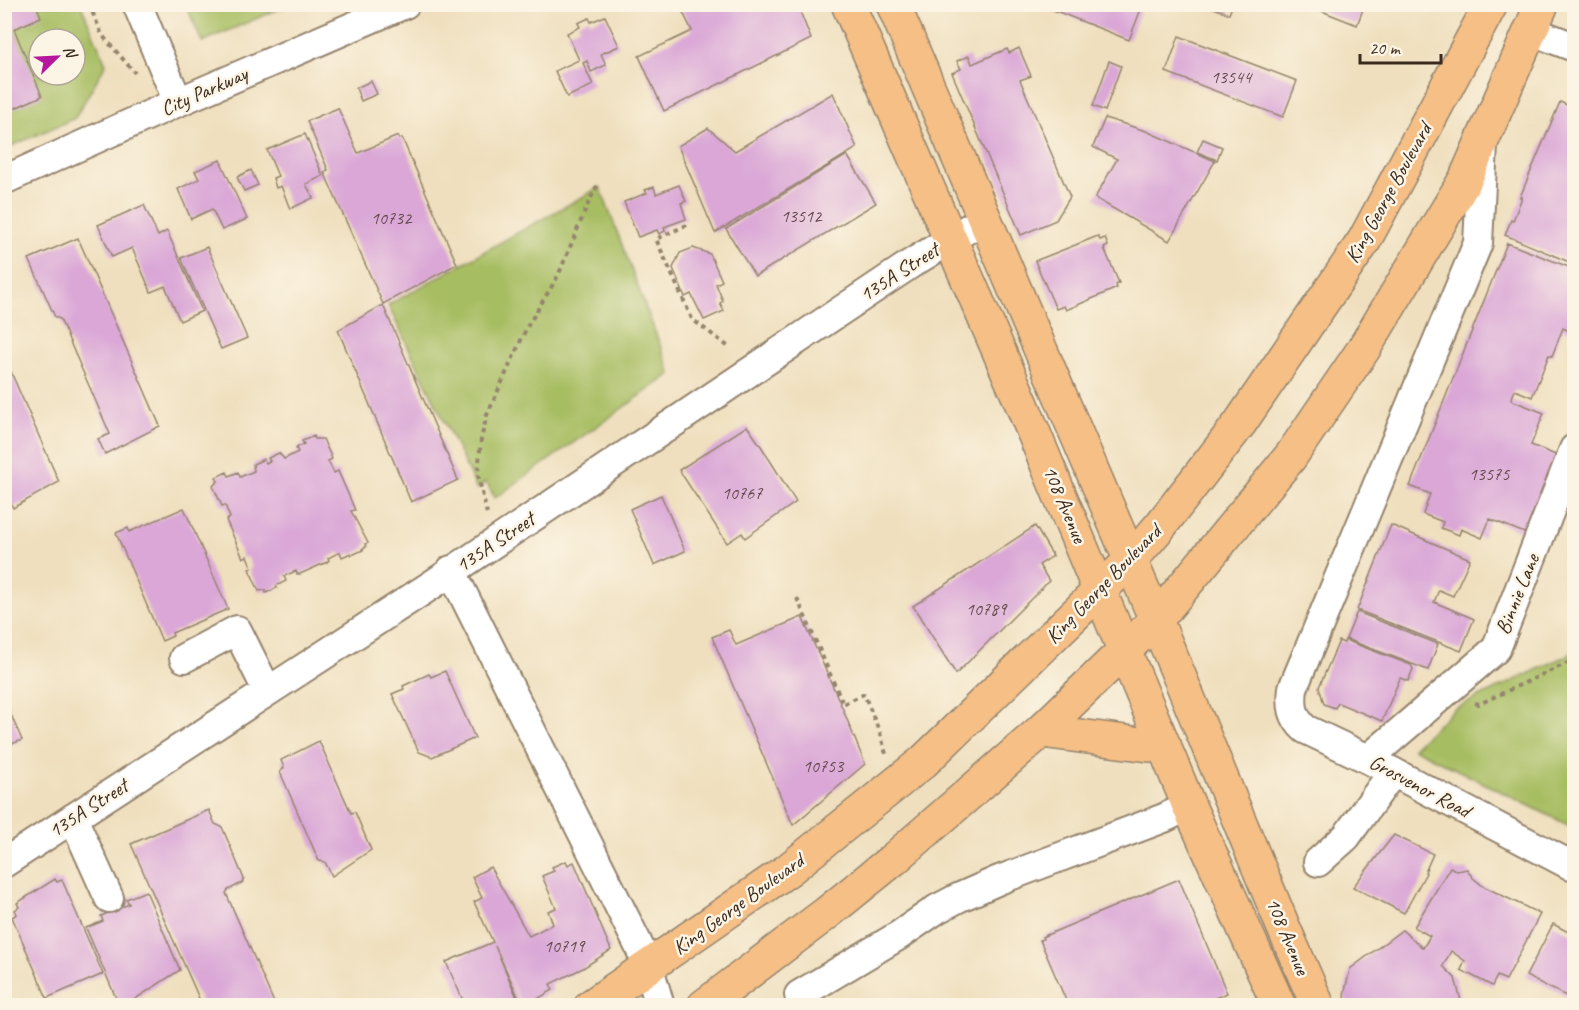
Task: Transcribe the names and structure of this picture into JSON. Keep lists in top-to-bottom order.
{
  "streets": {
    "main road": ["King George Boulevard", "108 Avenue"],
    "street": [
      "City Parkway",
      "135A Street",
      "Binnie Lane",
      "Grosvenor Road"
    ]
  },
  "crossings": [
    ["King George Boulevard", "108 Avenue"],
    ["135A Street", "108 Avenue"],
    ["Binnie Lane", "Grosvenor Road"]
  ],
  "house_numbers": [
    "13544",
    "13512",
    "10732",
    "13575",
    "10767",
    "10789",
    "10753",
    "10719"
  ],
  "scale_bar": "20 m",
  "north": "top right"
}
